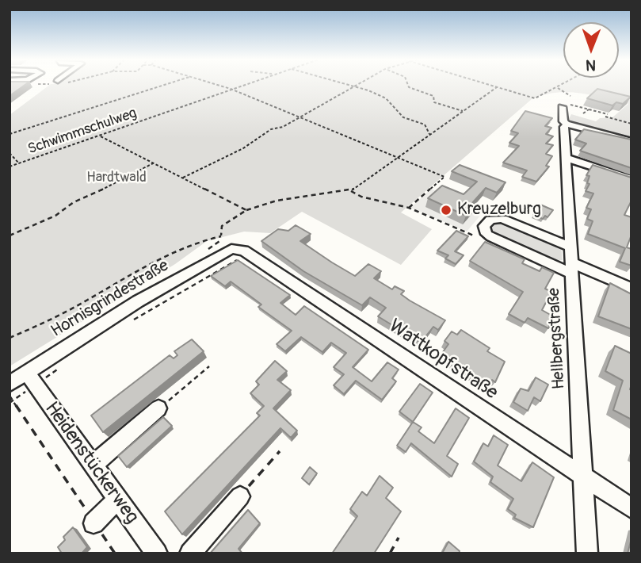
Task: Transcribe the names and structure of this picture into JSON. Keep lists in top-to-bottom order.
{
  "streets": {
    "street": [
      "Hornisgrindestraße",
      "Hellbergstraße",
      "Wattkopfstraße",
      "Heidenstückerweg"
    ],
    "path": ["Schwimmschulweg"]
  },
  "crossings": [
    ["Hornisgrindestraße", "Wattkopfstraße"],
    ["Hornisgrindestraße", "Heidenstückerweg"],
    ["Hellbergstraße", "Wattkopfstraße"]
  ],
  "parks": ["Hardtwald"],
  "places": ["Kreuzelburg"],
  "north": "bottom"
}
